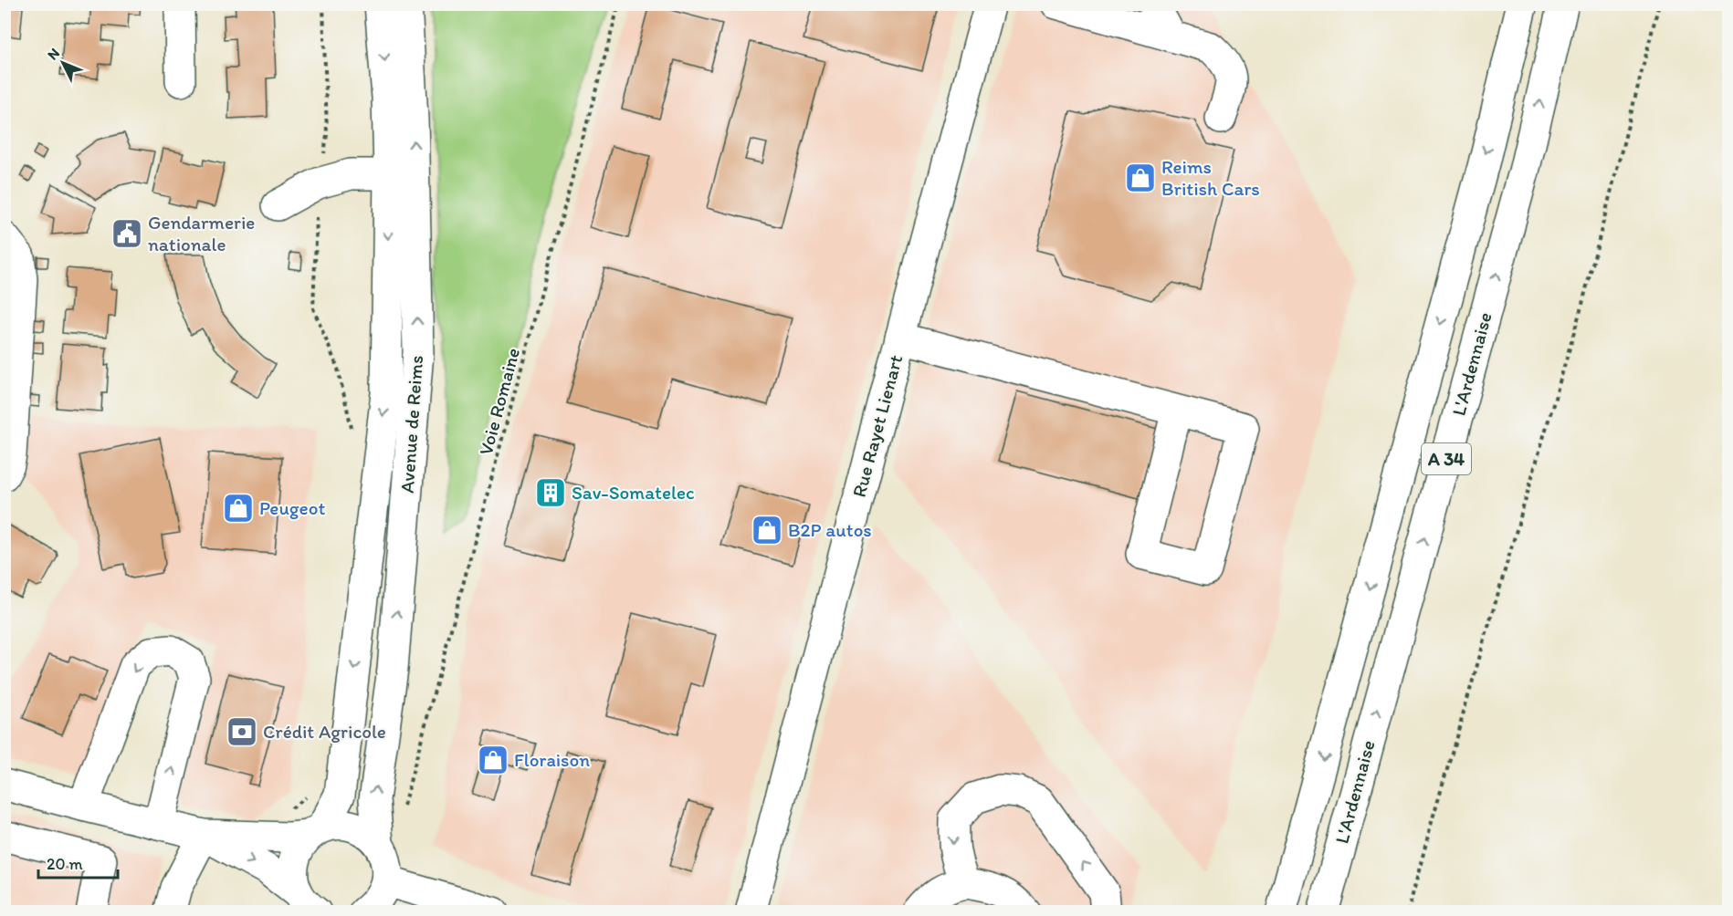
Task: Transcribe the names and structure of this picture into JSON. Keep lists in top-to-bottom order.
{
  "streets": {
    "main road": [
      "L'Ardennaise",
      "Avenue de Reims",
      "Rue Rayet Lienart",
      "A 34"
    ],
    "path": ["Voie Romaine"]
  },
  "places": {
    "shop": [
      "Reims British Cars",
      "Peugeot",
      "B2P autos",
      "Floraison"
    ],
    "public building": ["Gendarmerie nationale"],
    "building": ["Sav-Somatelec"],
    "bank": ["Crédit Agricole"]
  },
  "scale_bar": "20 m",
  "north": "top left"
}
